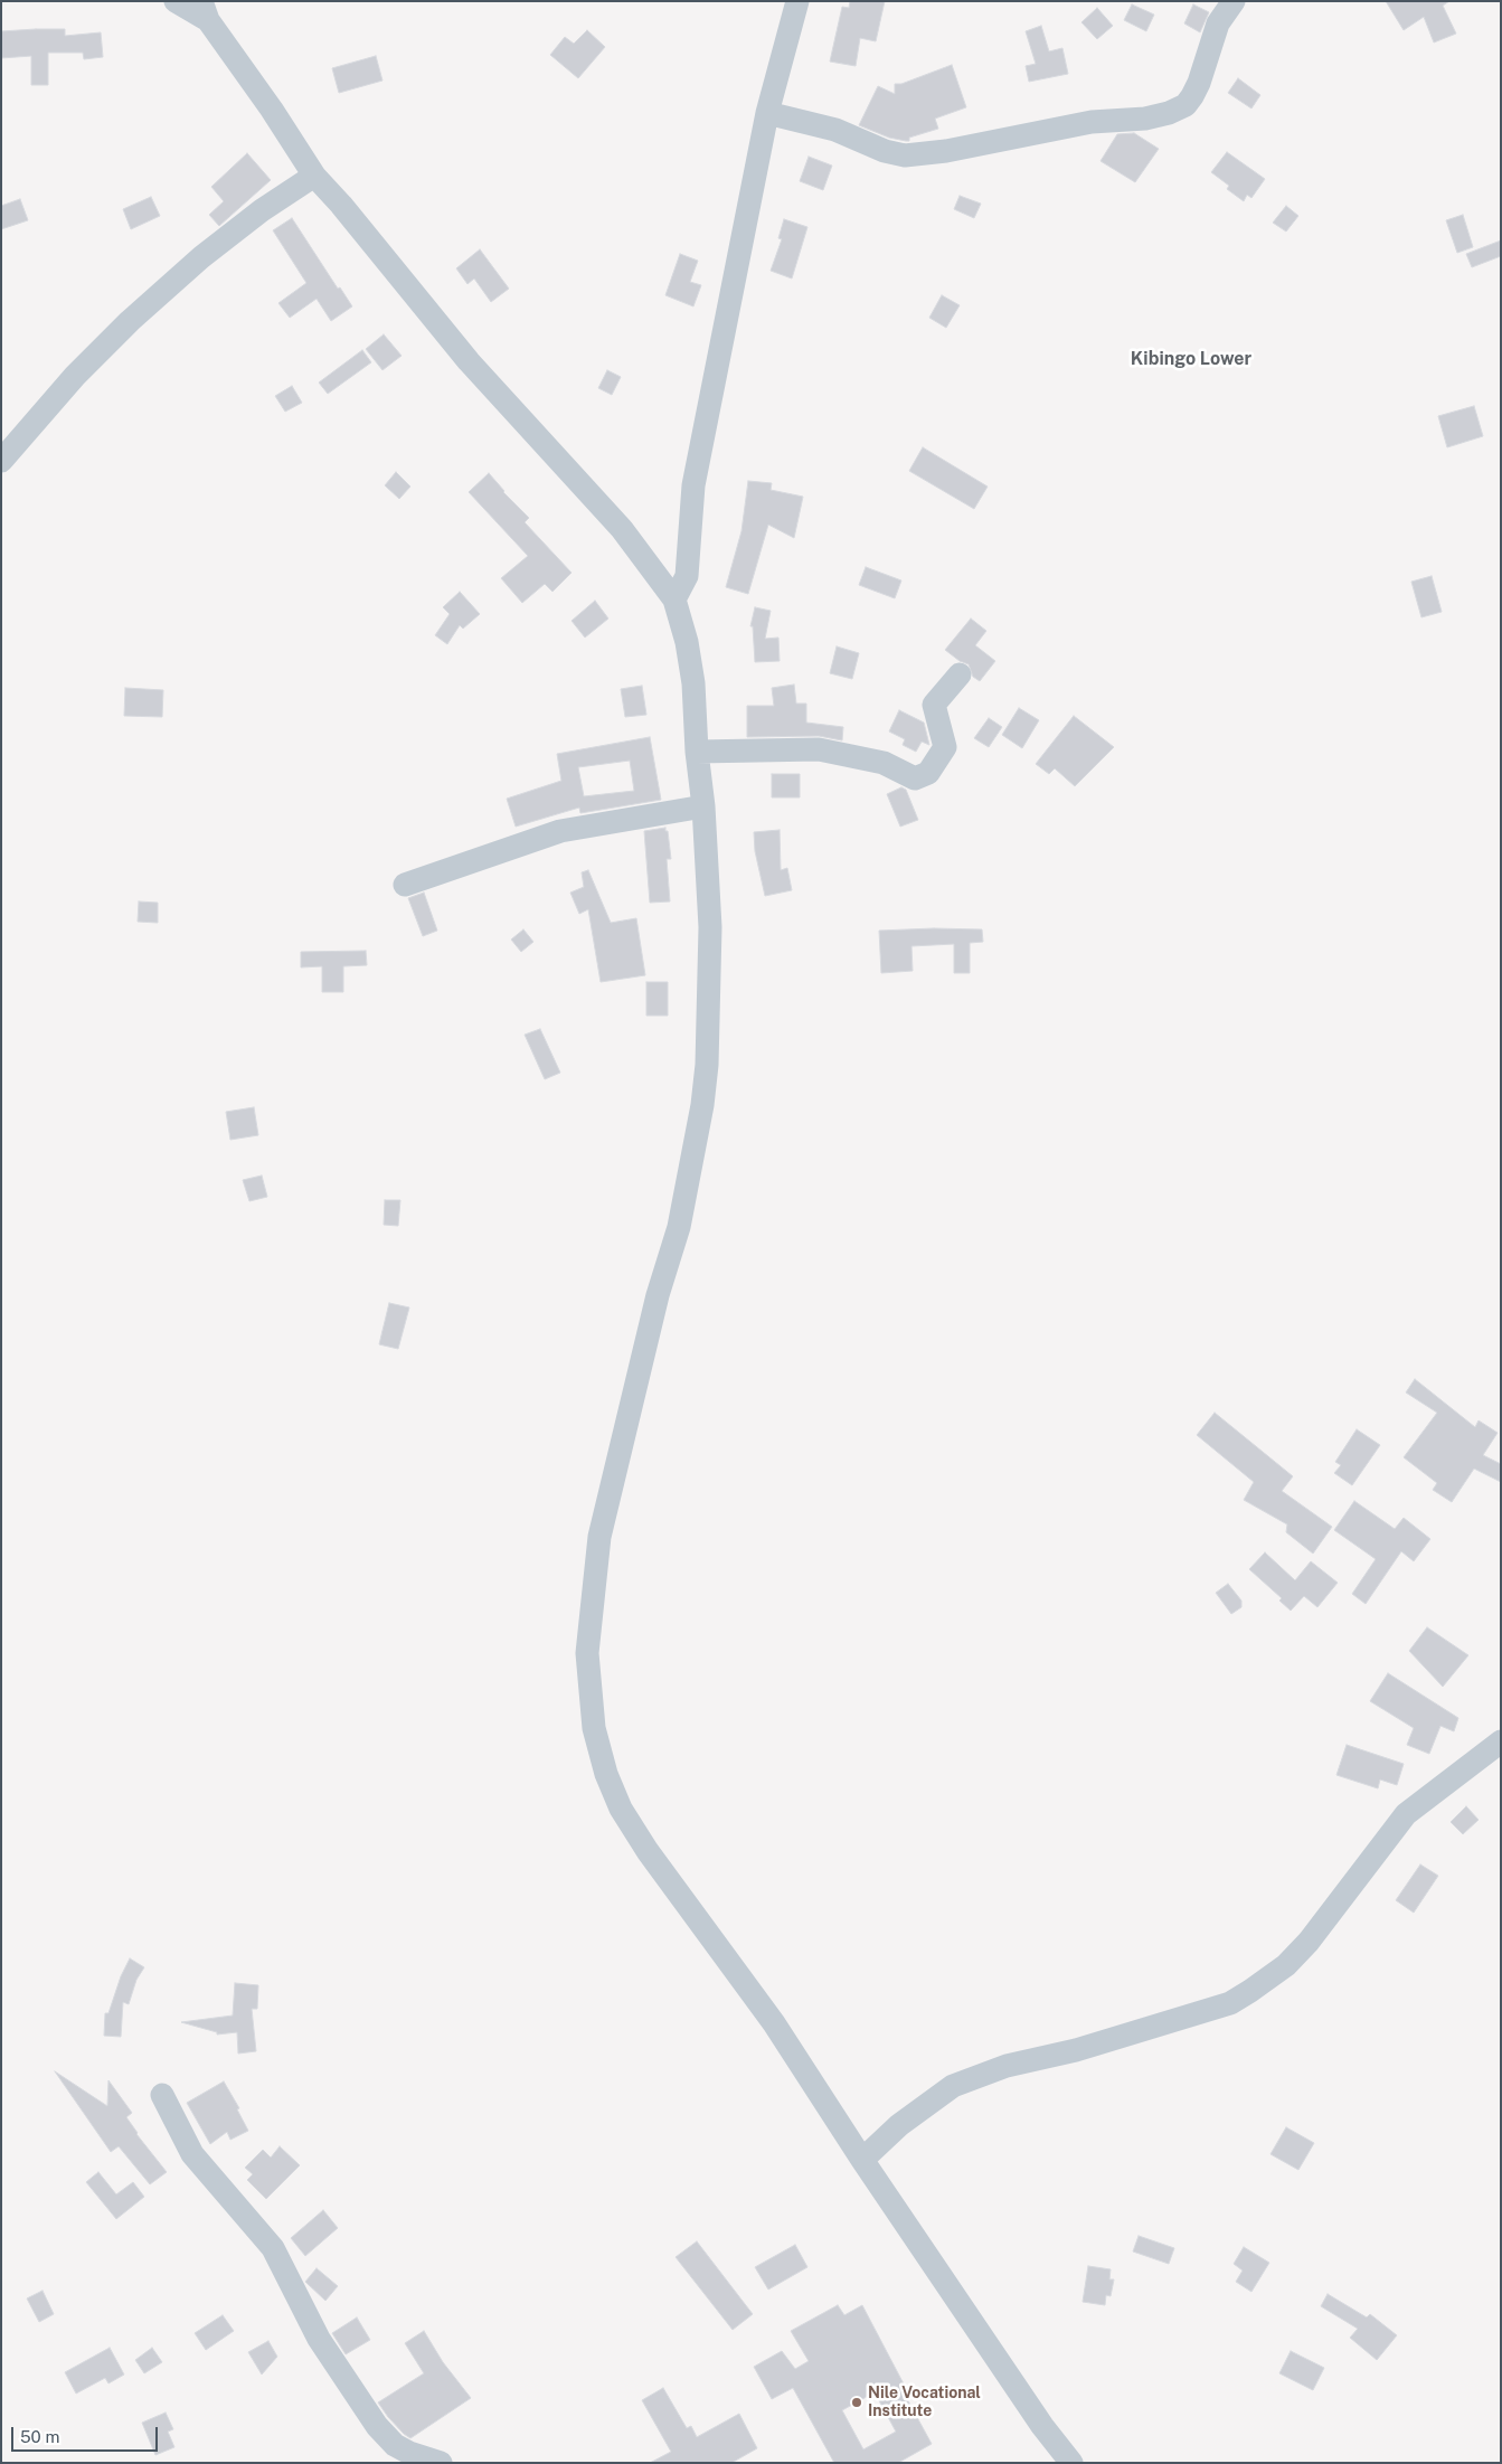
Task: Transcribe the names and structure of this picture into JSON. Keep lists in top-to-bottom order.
{
  "districts": ["Kibingo Lower"],
  "places": ["Nile Vocational Institute"],
  "scale_bar": "50 m"
}
